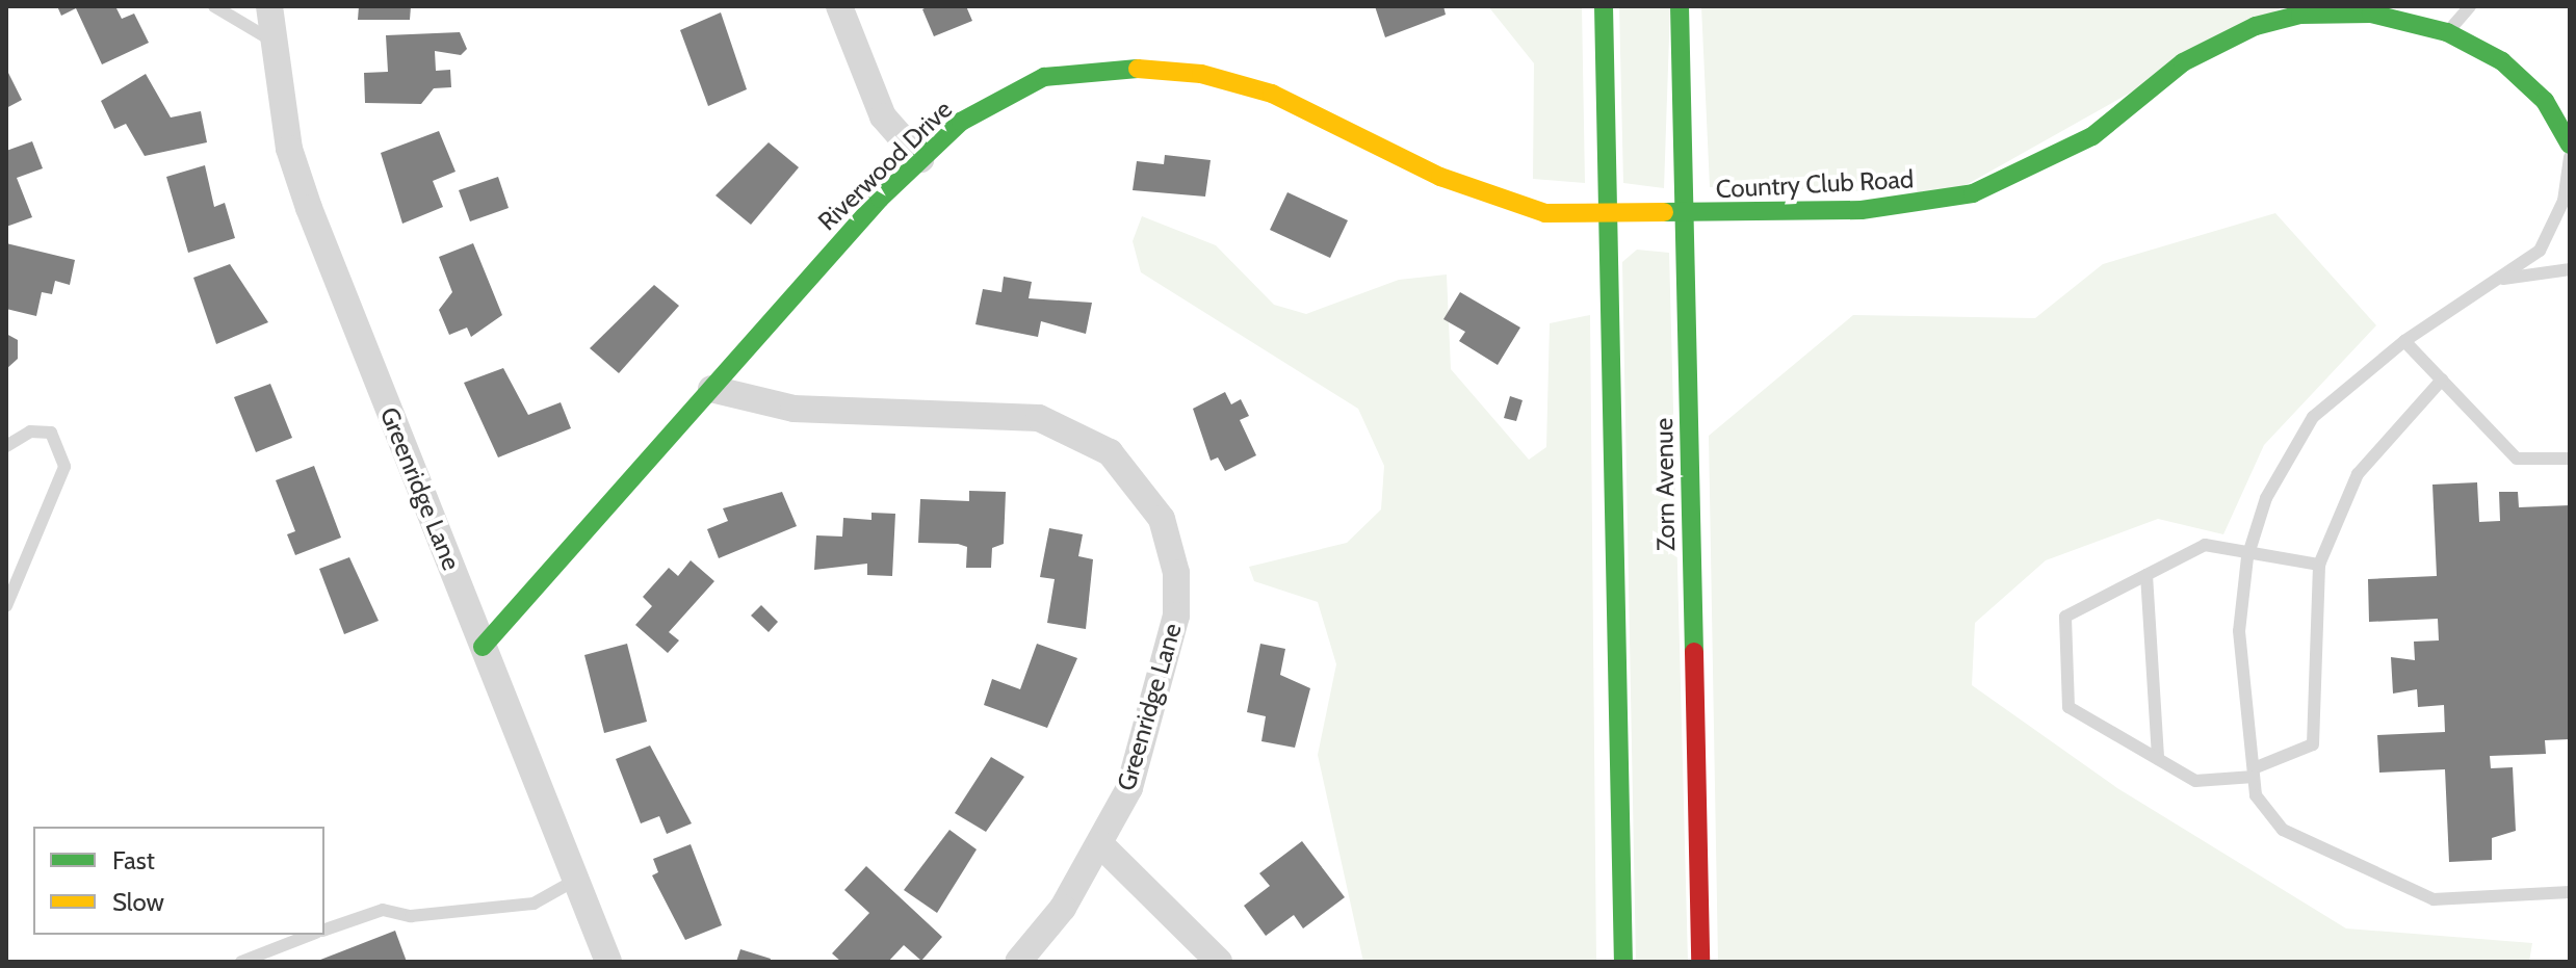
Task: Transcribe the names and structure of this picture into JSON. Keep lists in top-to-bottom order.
{
  "streets": {
    "street": [
      "Riverwood Drive",
      "Country Club Road",
      "Zorn Avenue",
      "Greenridge Lane"
    ]
  },
  "crossings": [
    ["Riverwood Drive", "Country Club Road"],
    ["Riverwood Drive", "Zorn Avenue"],
    ["Riverwood Drive", "Greenridge Lane"],
    ["Country Club Road", "Zorn Avenue"]
  ],
  "legend": ["Fast", "Slow"]
}
